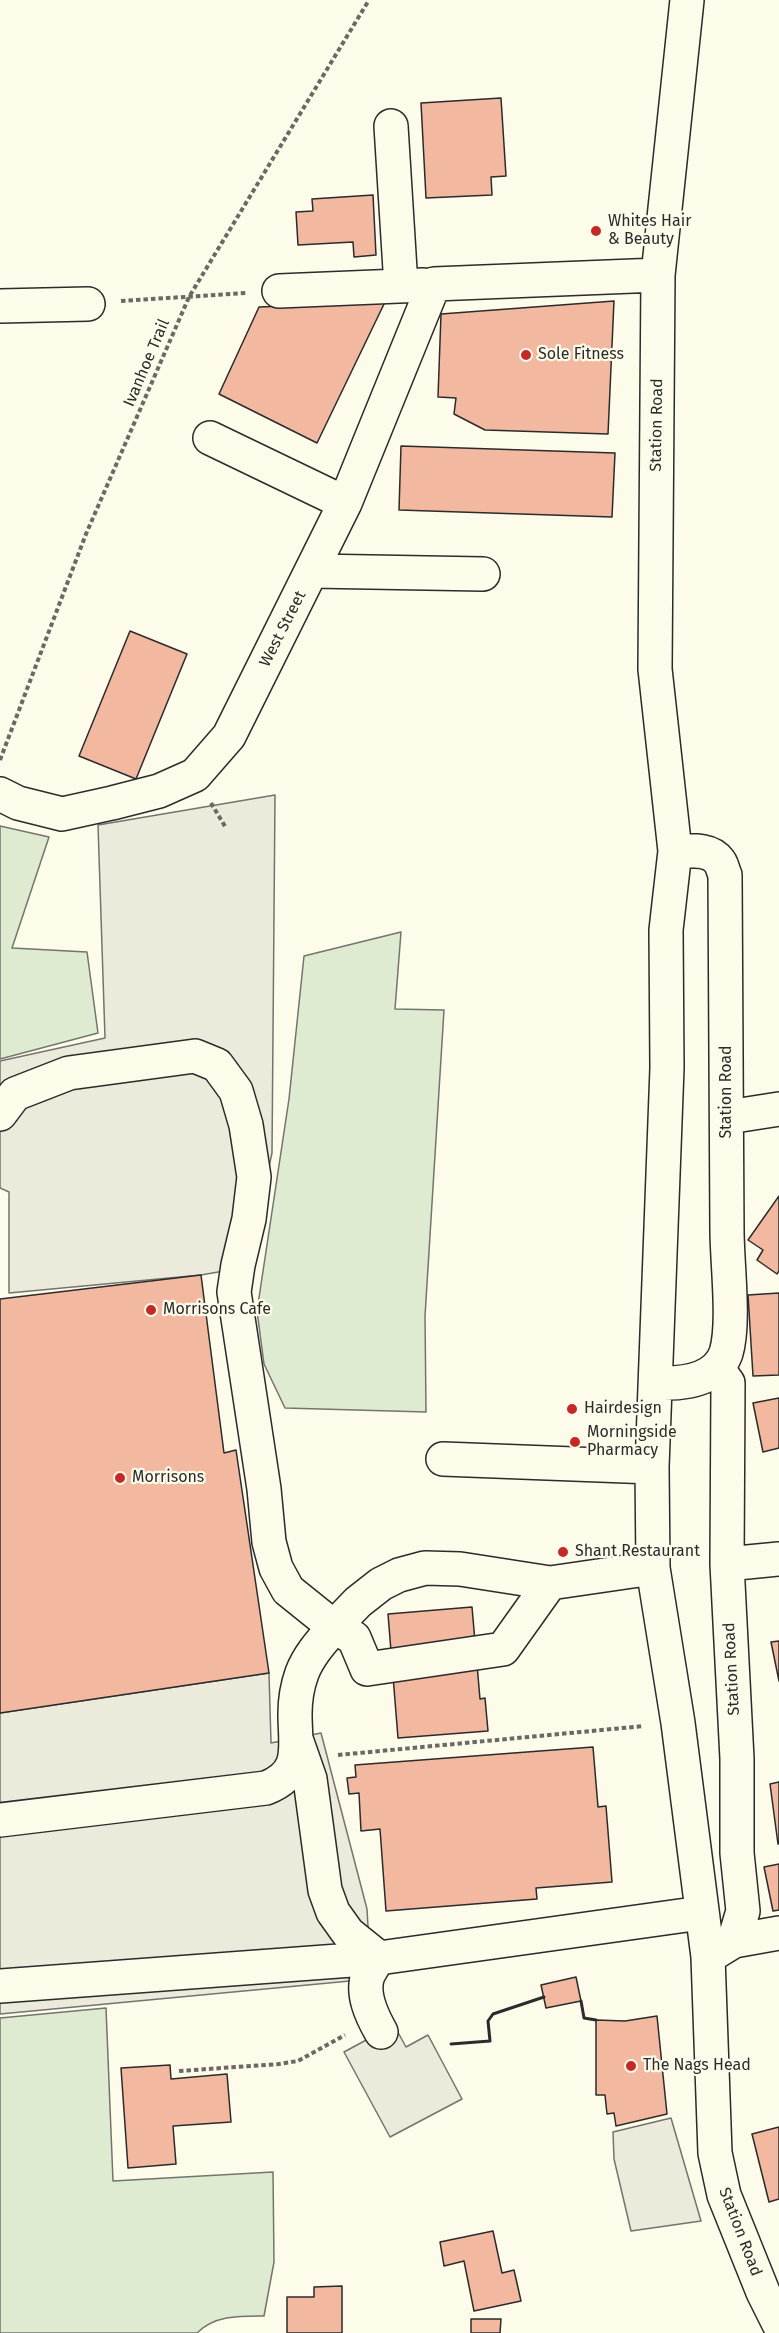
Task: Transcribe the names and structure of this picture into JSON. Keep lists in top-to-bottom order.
{
  "streets": {
    "street": ["Station Road", "West Street"],
    "path": ["Ivanhoe Trail"]
  },
  "places": [
    "Whites Hair & Beauty",
    "Sole Fitness",
    "Morrisons Cafe",
    "Hairdesign",
    "Morningside Pharmacy",
    "Morrisons",
    "Shant Restaurant",
    "The Nags Head"
  ]
}
